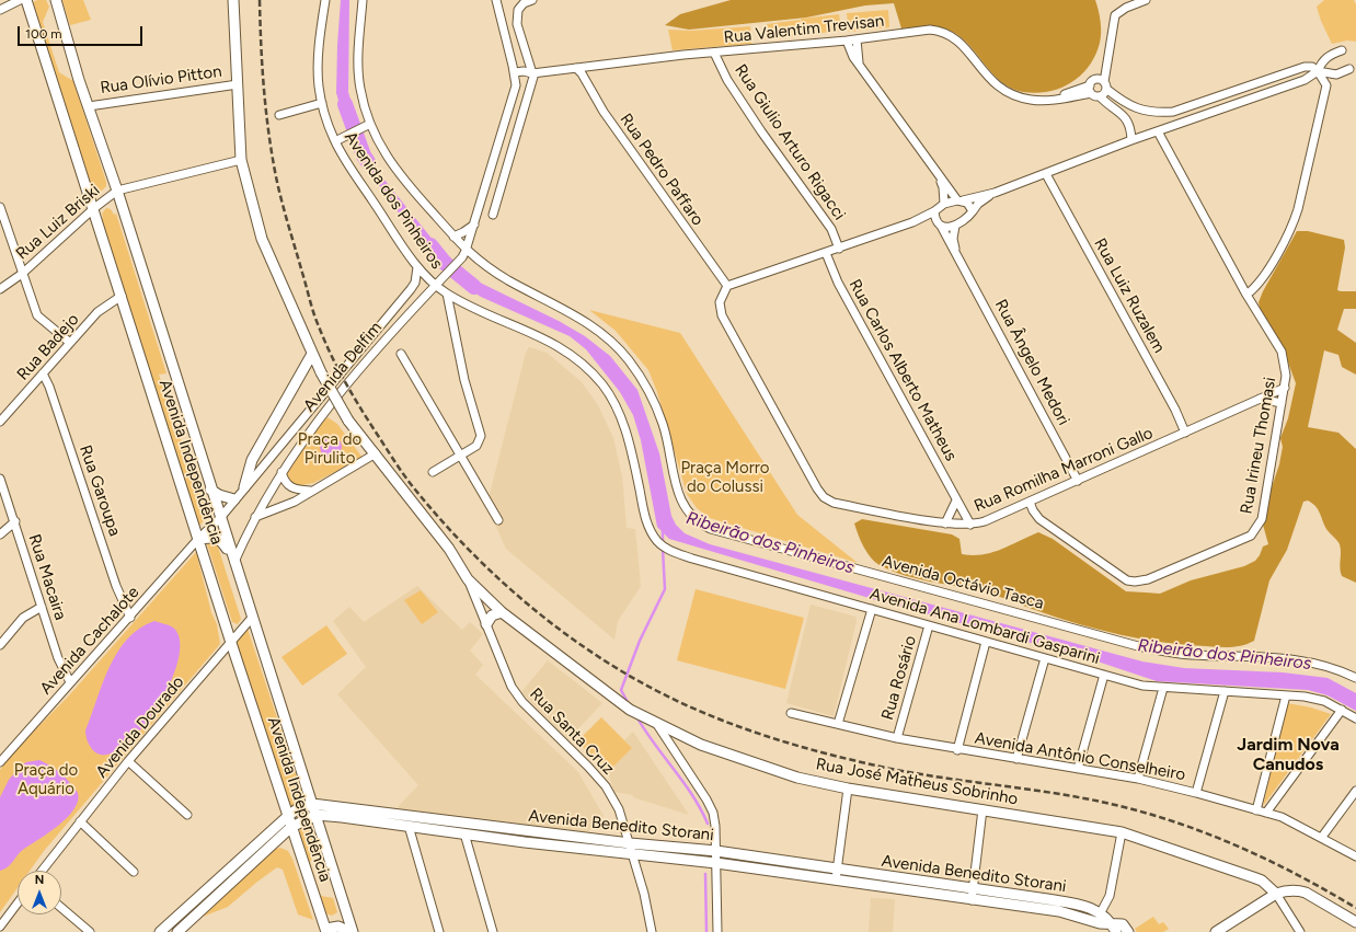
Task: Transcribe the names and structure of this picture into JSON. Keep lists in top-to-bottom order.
{
  "streets": {
    "main road": ["Avenida Independência", "Rua José Matheus Sobrinho", "Avenida Benedito Storani"],
    "street": [
      "Rua Valentim Trevisan",
      "Rua Olívio Pitton",
      "Rua Giulio Arturo Rigacci",
      "Rua Pedro Paffaro",
      "Avenida dos Pinheiros",
      "Rua Luiz Briski",
      "Rua Luiz Ruzalem",
      "Rua Badejo",
      "Rua Ângelo Medori",
      "Avenida Delfim",
      "Rua Carlos Alberto Matheus",
      "Rua Irineu Thomasi",
      "Rua Romilha Marroni Gallo",
      "Rua Garoupa",
      "Rua Macaira",
      "Avenida Octávio Tasca",
      "Avenida Ana Lombardi Gasparini",
      "Avenida Cachalote",
      "Rua Rosário",
      "Avenida Dourado",
      "Rua Santa Cruz",
      "Avenida Antônio Conselheiro"
    ]
  },
  "crossings": [
    ["Rua Valentim Trevisan", "Rua Giulio Arturo Rigacci"],
    ["Rua Valentim Trevisan", "Rua Pedro Paffaro"],
    ["Rua Olívio Pitton", "Avenida Independência"],
    ["Rua Olívio Pitton", "Rua José Matheus Sobrinho"],
    ["Rua Pedro Paffaro", "Rua Romilha Marroni Gallo"],
    ["Avenida dos Pinheiros", "Avenida Delfim"],
    ["Avenida dos Pinheiros", "Avenida Ana Lombardi Gasparini"],
    ["Rua Luiz Briski", "Avenida Independência"],
    ["Rua Luiz Briski", "Rua José Matheus Sobrinho"],
    ["Rua Luiz Ruzalem", "Rua Romilha Marroni Gallo"],
    ["Rua Badejo", "Avenida Independência"],
    ["Rua Badejo", "Rua Garoupa"],
    ["Rua Ângelo Medori", "Rua Romilha Marroni Gallo"],
    ["Avenida Delfim", "Avenida Independência"],
    ["Avenida Delfim", "Avenida Octávio Tasca"],
    ["Avenida Delfim", "Avenida Ana Lombardi Gasparini"],
    ["Avenida Delfim", "Avenida Cachalote"],
    ["Rua Carlos Alberto Matheus", "Rua Romilha Marroni Gallo"],
    ["Rua Irineu Thomasi", "Rua Romilha Marroni Gallo"],
    ["Avenida Independência", "Avenida Cachalote"],
    ["Avenida Independência", "Avenida Dourado"],
    ["Avenida Independência", "Avenida Benedito Storani"],
    ["Rua Garoupa", "Avenida Cachalote"],
    ["Rua Macaira", "Avenida Cachalote"],
    ["Avenida Ana Lombardi Gasparini", "Rua Rosário"],
    ["Rua Rosário", "Avenida Antônio Conselheiro"],
    ["Rua Santa Cruz", "Rua José Matheus Sobrinho"],
    ["Rua Santa Cruz", "Avenida Benedito Storani"]
  ],
  "districts": ["Jardim Nova Canudos"],
  "water": ["Ribeirão dos Pinheiros"],
  "parks": ["Praça do Pirulito", "Praça Morro do Colussi", "Praça do Aquário"],
  "scale_bar": "100 m",
  "north": "top"
}
